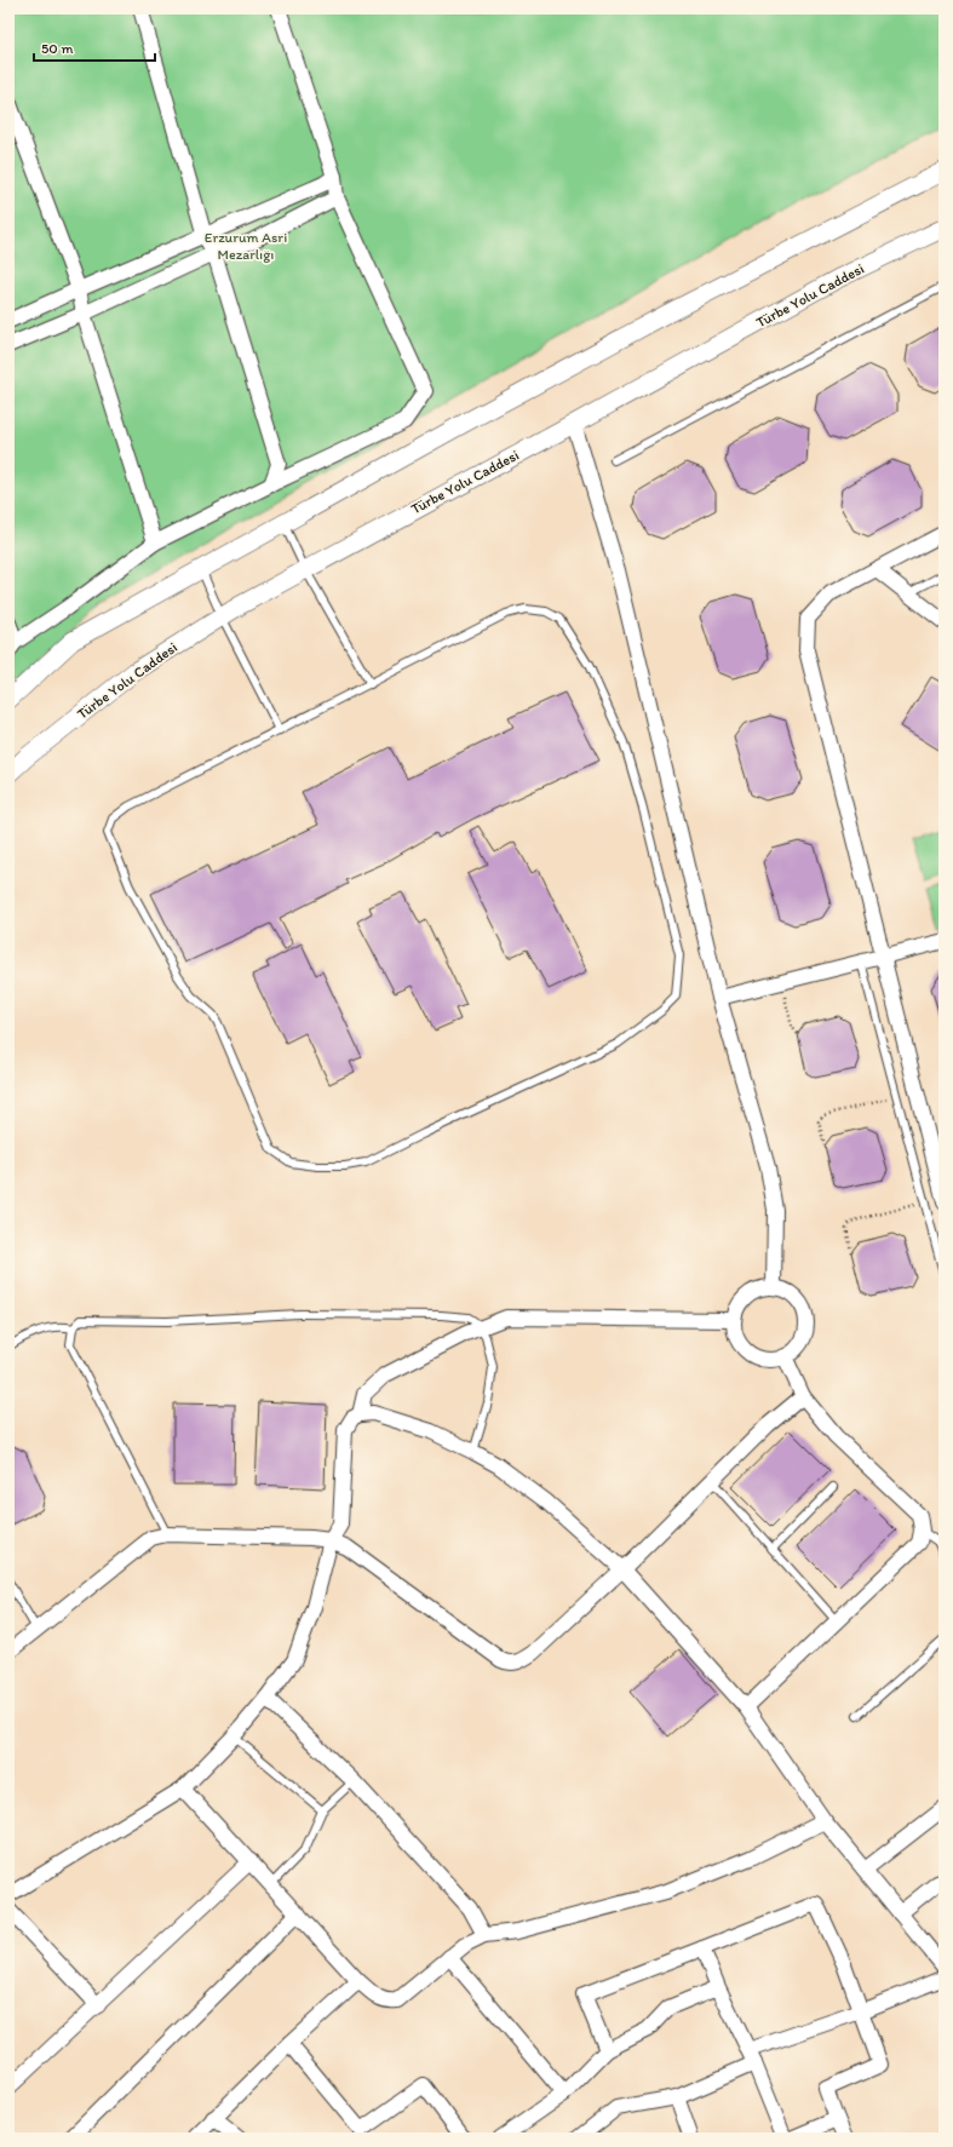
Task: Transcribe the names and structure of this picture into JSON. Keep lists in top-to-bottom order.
{
  "streets": {
    "street": ["Türbe Yolu Caddesi"]
  },
  "parks": ["Erzurum Asri Mezarlığı"],
  "scale_bar": "50 m"
}
